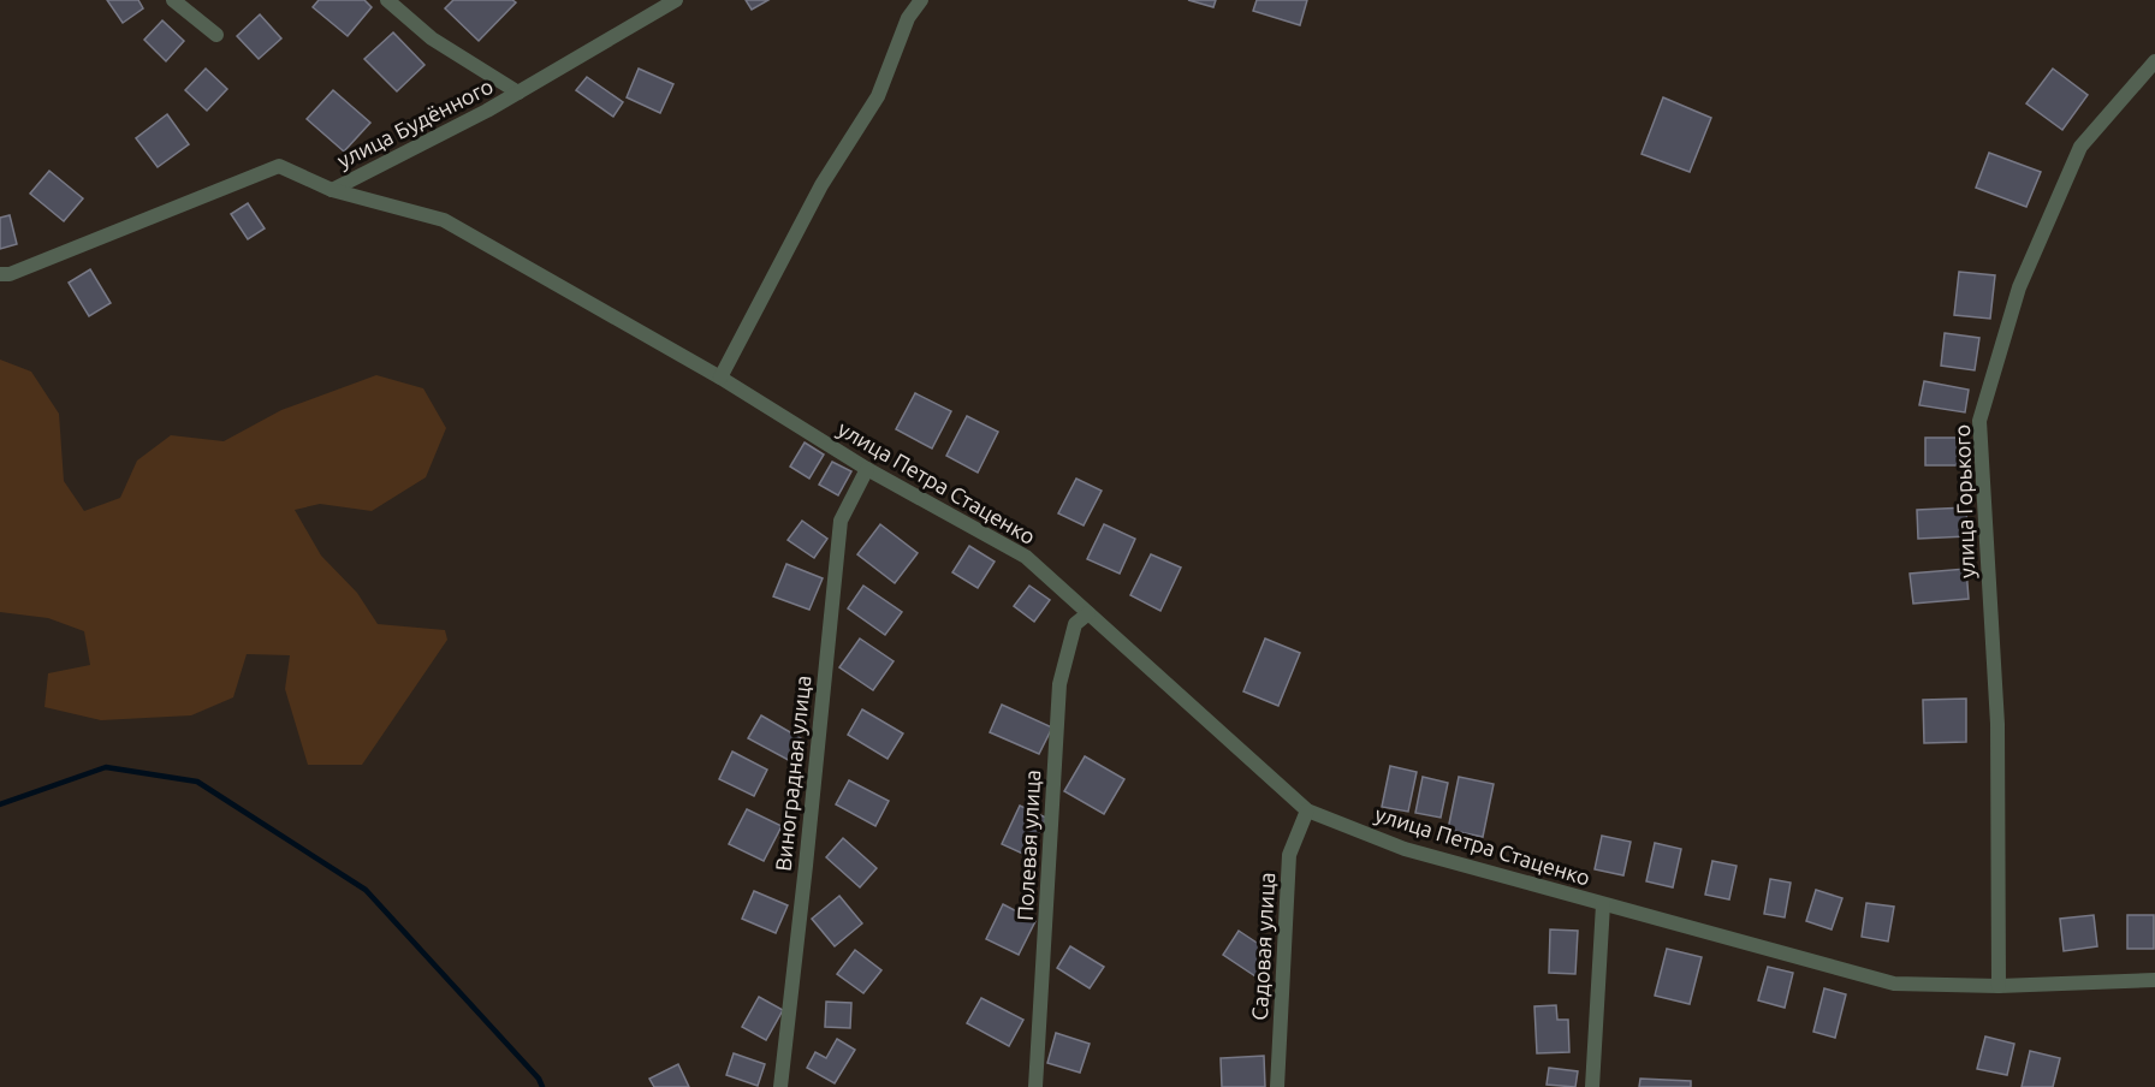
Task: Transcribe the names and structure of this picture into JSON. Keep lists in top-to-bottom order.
{
  "streets": {
    "street": [
      "улица Будённого",
      "улица Петра Стаценко",
      "улица Горького",
      "Виноградная улица",
      "Полевая улица",
      "Садовая улица"
    ]
  },
  "crossings": [
    ["улица Будённого", "улица Петра Стаценко"],
    ["улица Петра Стаценко", "улица Горького"],
    ["улица Петра Стаценко", "Виноградная улица"],
    ["улица Петра Стаценко", "Полевая улица"],
    ["улица Петра Стаценко", "Садовая улица"]
  ]
}
